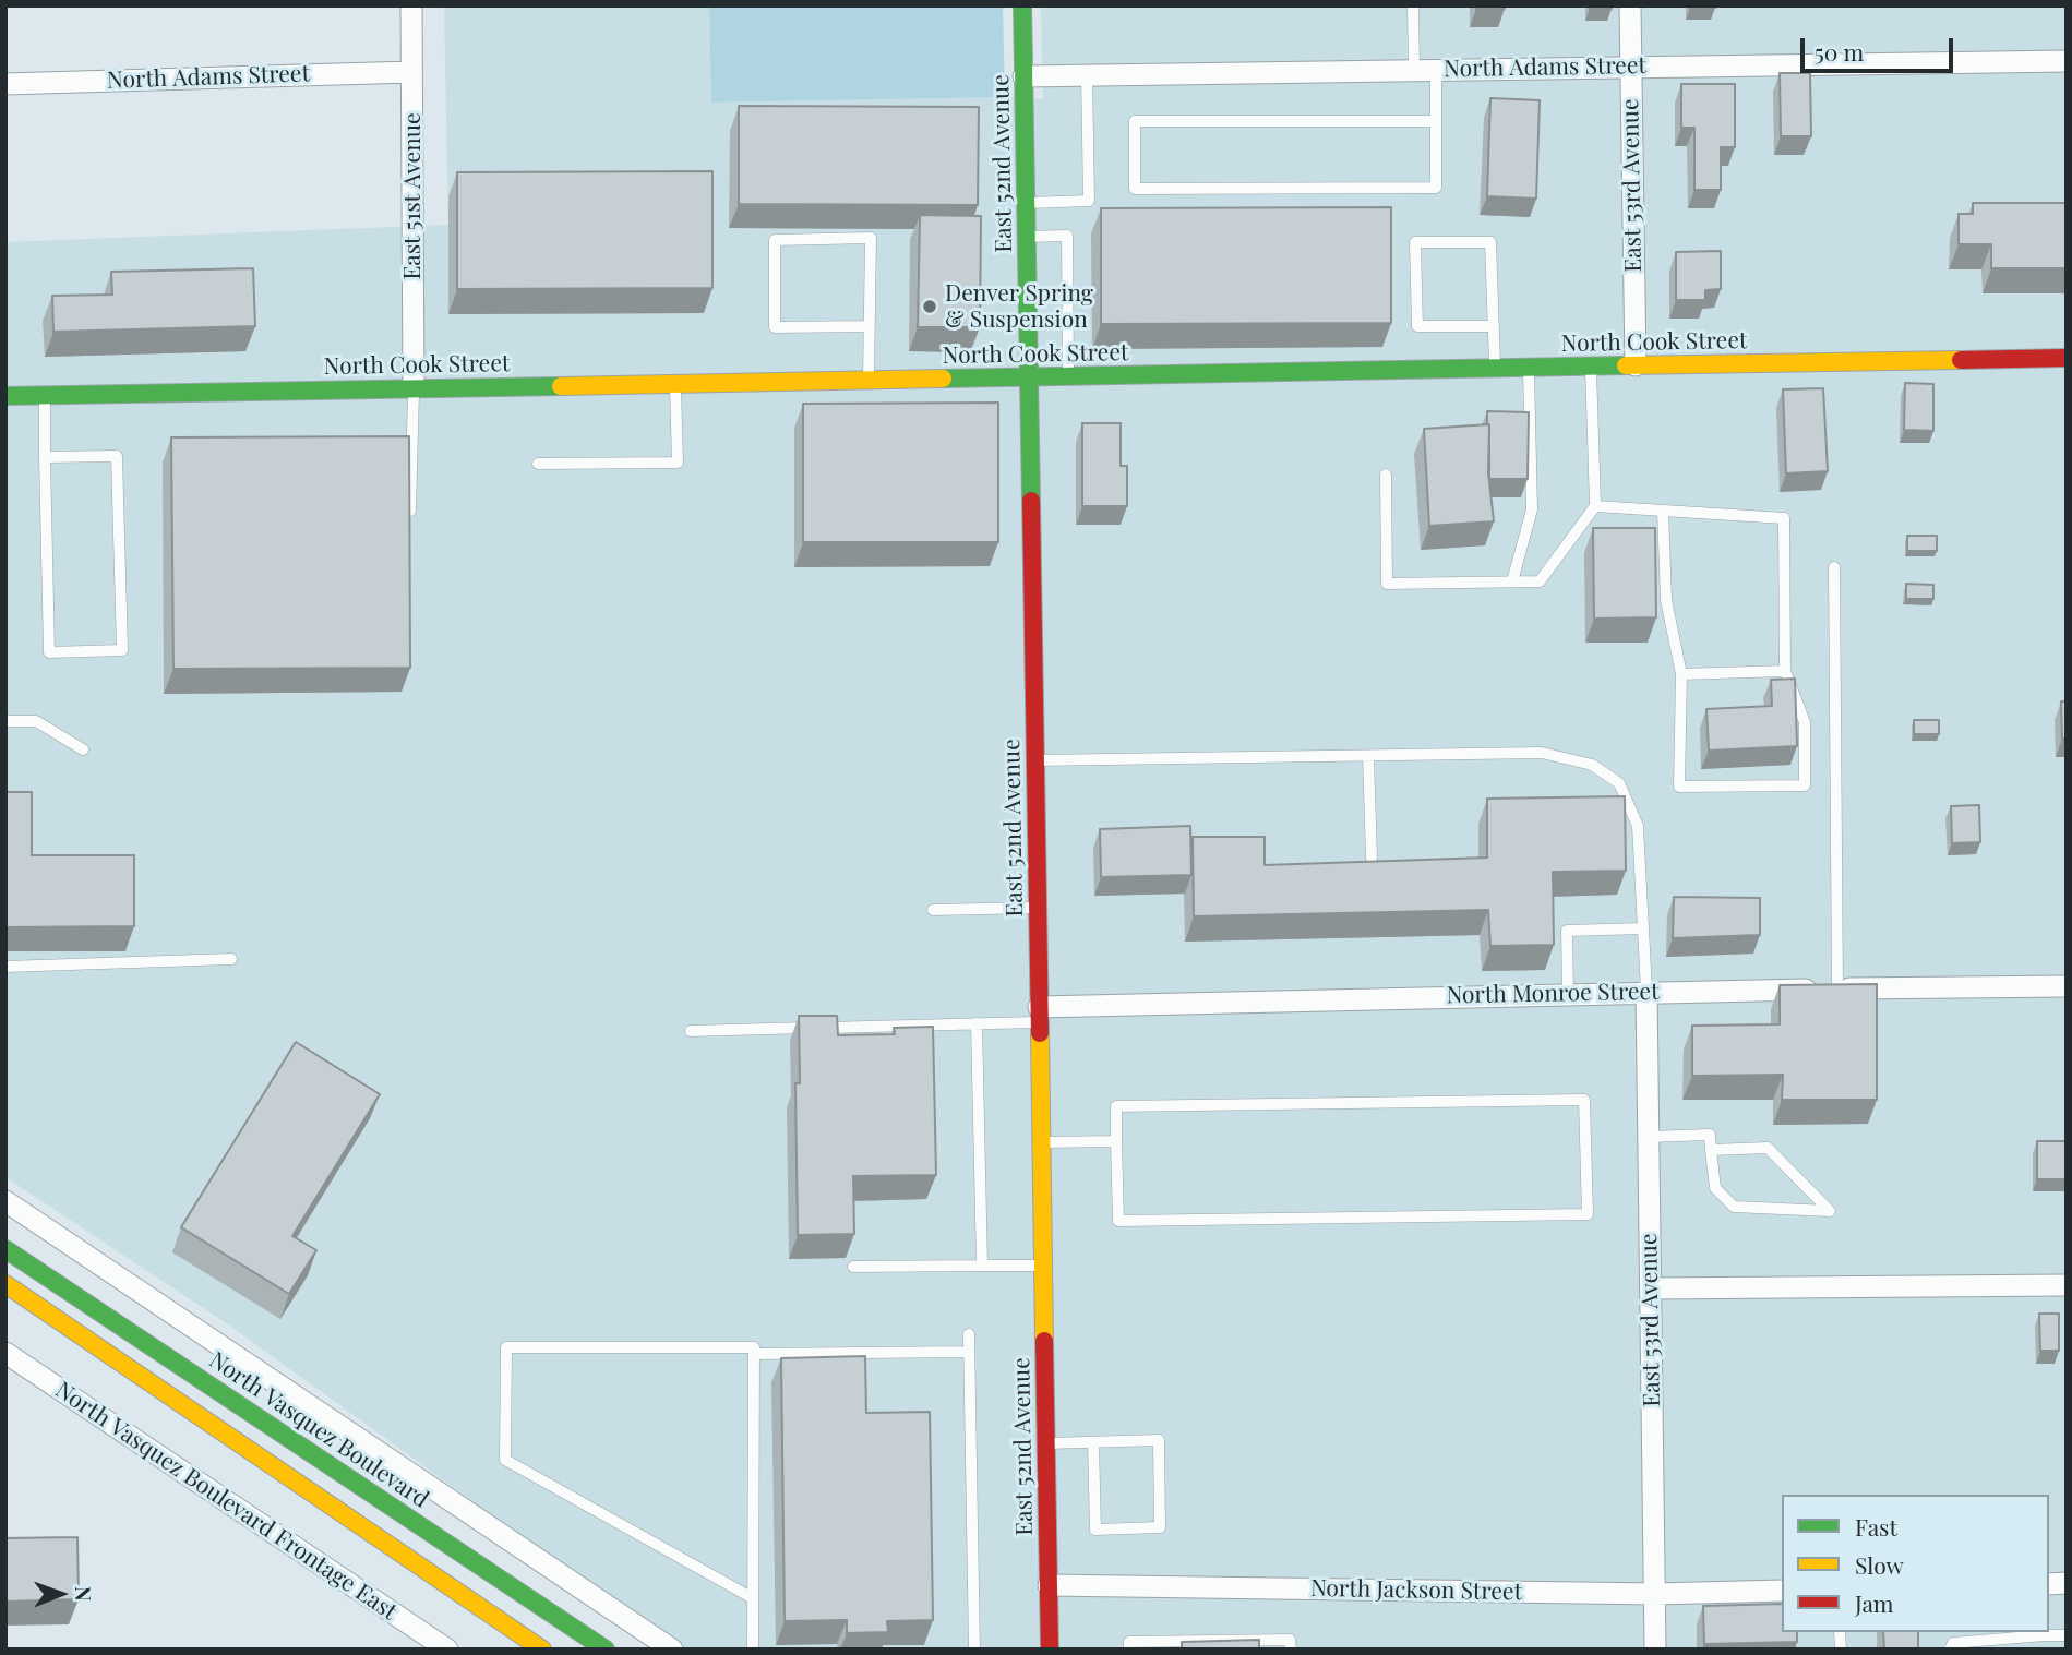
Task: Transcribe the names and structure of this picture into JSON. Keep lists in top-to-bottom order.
{
  "streets": {
    "main road": ["East 52nd Avenue", "North Cook Street", "North Vasquez Boulevard"],
    "street": [
      "North Adams Street",
      "East 53rd Avenue",
      "East 51st Avenue",
      "North Monroe Street",
      "North Vasquez Boulevard Frontage East",
      "North Jackson Street"
    ]
  },
  "crossings": [
    ["North Adams Street", "East 52nd Avenue"],
    ["North Adams Street", "East 53rd Avenue"],
    ["North Adams Street", "East 51st Avenue"],
    ["East 52nd Avenue", "North Cook Street"],
    ["East 52nd Avenue", "North Monroe Street"],
    ["East 52nd Avenue", "North Jackson Street"],
    ["East 53rd Avenue", "North Cook Street"],
    ["East 53rd Avenue", "North Monroe Street"],
    ["East 53rd Avenue", "North Jackson Street"],
    ["East 51st Avenue", "North Cook Street"]
  ],
  "places": ["Denver Spring & Suspension"],
  "legend": ["Fast", "Slow", "Jam"],
  "scale_bar": "50 m",
  "north": "right"
}
